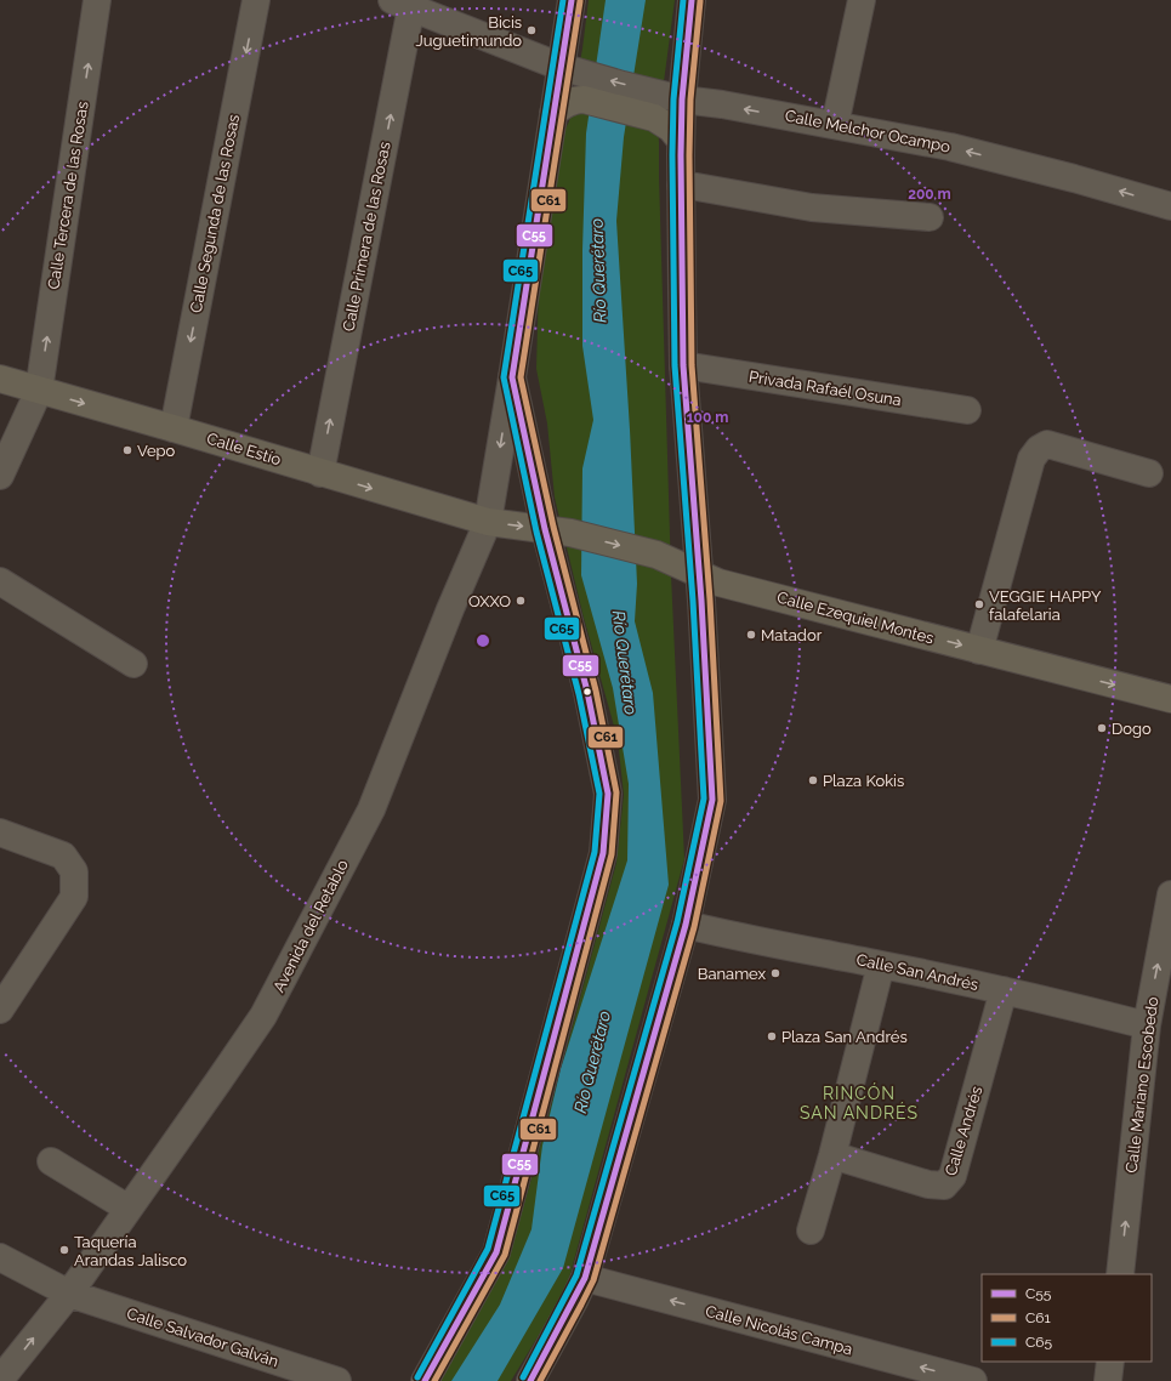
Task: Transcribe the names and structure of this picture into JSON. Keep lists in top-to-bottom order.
{
  "streets": {
    "main road": ["Calle Estío", "Calle Ezequiel Montes"],
    "street": [
      "Calle Melchor Ocampo",
      "Calle Tercera de las Rosas",
      "Calle Segunda de las Rosas",
      "Calle Primera de las Rosas",
      "Privada Rafaél Osuna",
      "Avenida del Retablo",
      "Calle San Andrés",
      "Calle Mariano Escobedo",
      "Calle Andrés",
      "Calle Nicolás Campa",
      "Calle Salvador Galván"
    ]
  },
  "crossings": [
    ["Calle Melchor Ocampo", "Calle Primera de las Rosas"],
    ["Calle Tercera de las Rosas", "Calle Estío"],
    ["Calle Segunda de las Rosas", "Calle Estío"],
    ["Calle Primera de las Rosas", "Calle Estío"],
    ["Calle Estío", "Avenida del Retablo"],
    ["Avenida del Retablo", "Calle Salvador Galván"],
    ["Calle San Andrés", "Calle Mariano Escobedo"],
    ["Calle San Andrés", "Calle Andrés"]
  ],
  "one_way": [
    "Calle Tercera de las Rosas",
    "Calle Segunda de las Rosas",
    "Calle Primera de las Rosas",
    "Calle Estío",
    "Calle Ezequiel Montes",
    "Calle Mariano Escobedo",
    "Calle Nicolás Campa"
  ],
  "districts": ["RINCÓN SAN ANDRÉS"],
  "water": ["Río Querétaro"],
  "places": [
    "Bicis Juguetimundo",
    "Vepo",
    "OXXO",
    "VEGGIE HAPPY falafelaria",
    "Matador",
    "Dogo",
    "Plaza Kokis",
    "Banamex",
    "Plaza San Andrés",
    "Taquería Arandas Jalisco"
  ],
  "lines": ["transit line C55", "transit line C65", "transit line C61"],
  "legend": ["C55", "C61", "C65"],
  "rings": ["200 m", "100 m"]
}
